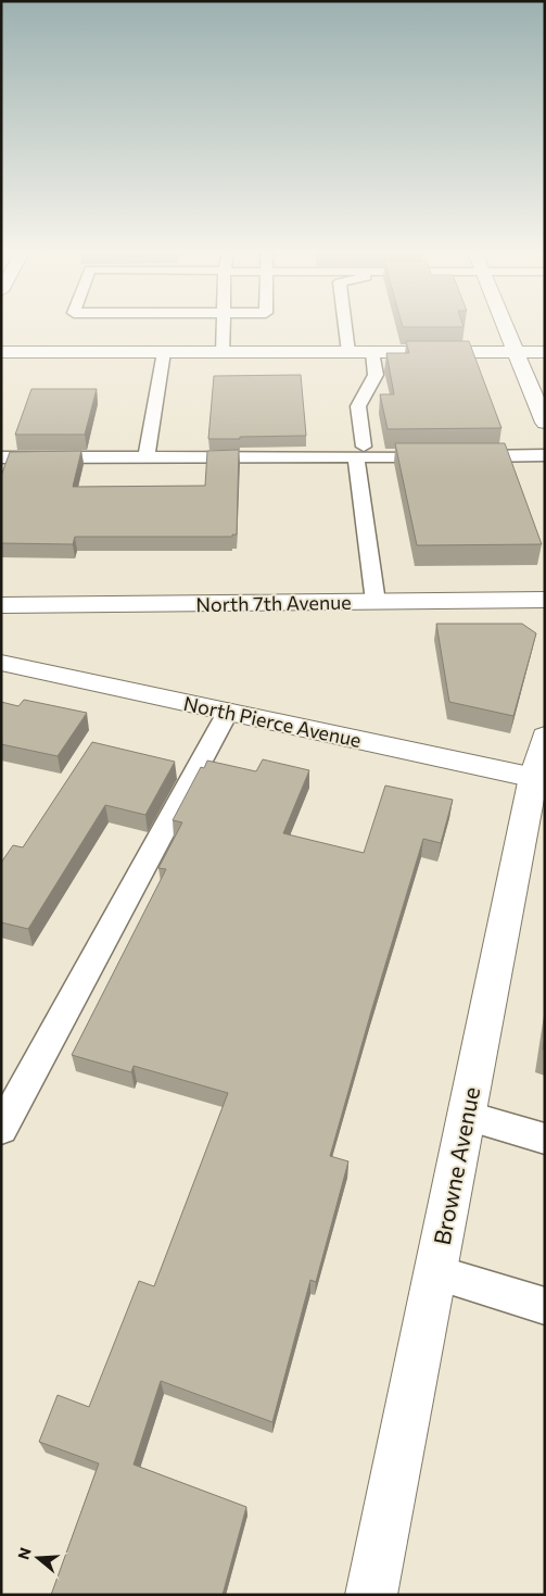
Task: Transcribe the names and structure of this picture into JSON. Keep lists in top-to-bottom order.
{
  "streets": {
    "street": ["North 7th Avenue", "North Pierce Avenue", "Browne Avenue"]
  },
  "crossings": [
    ["North Pierce Avenue", "Browne Avenue"]
  ],
  "north": "left"
}
